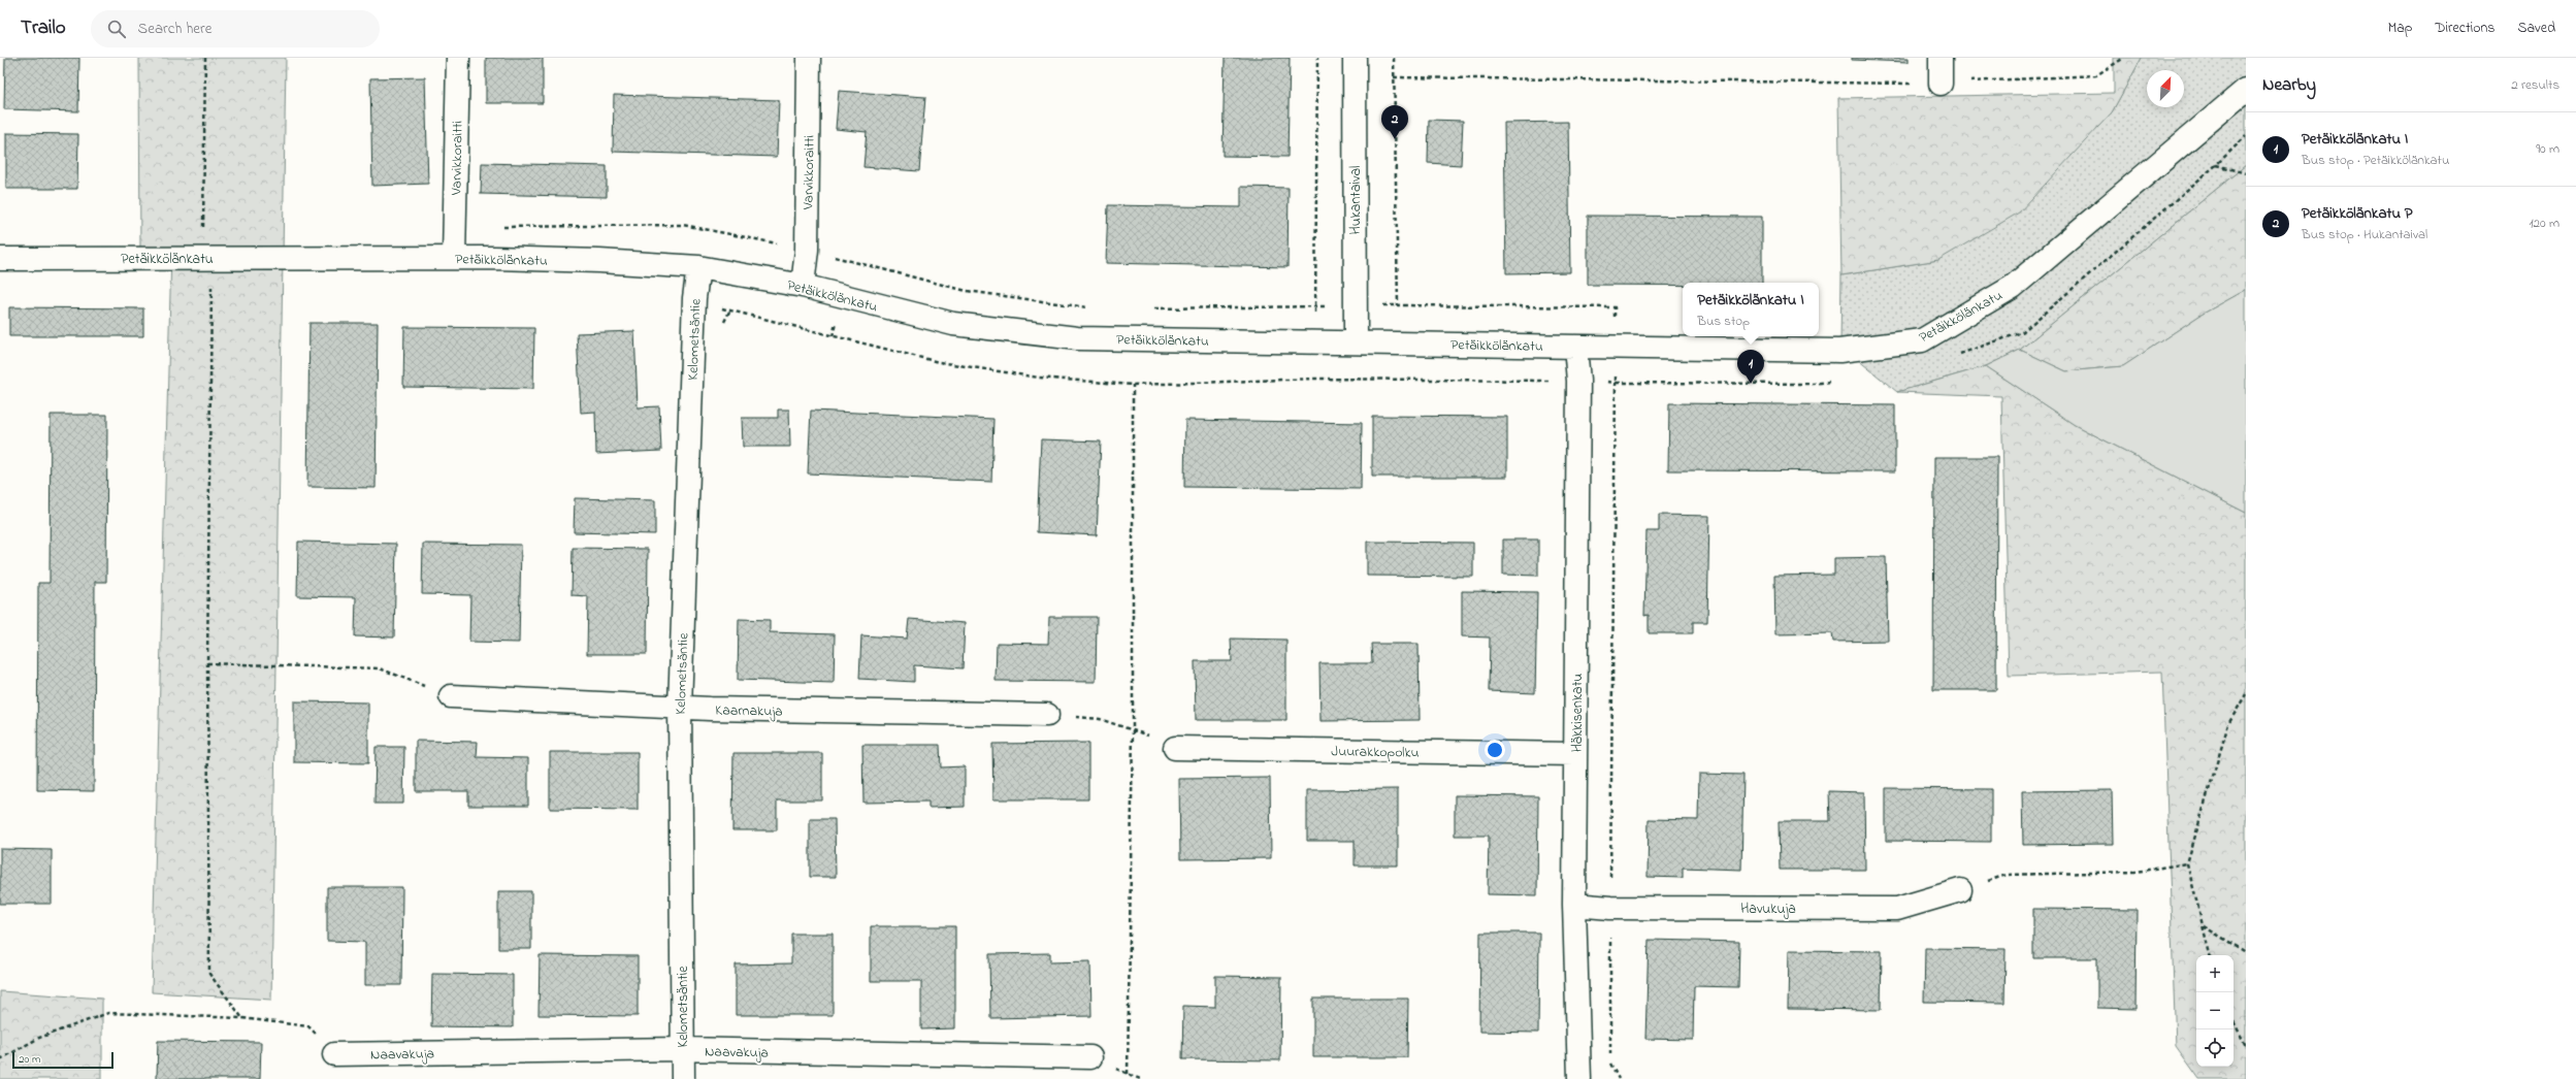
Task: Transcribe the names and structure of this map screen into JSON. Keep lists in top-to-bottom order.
{
  "streets": {
    "street": [
      "Varvikkoraitti",
      "Hukantaival",
      "Petäikkölänkatu",
      "Kelometsäntie",
      "Kaarnakuja",
      "Häkkisenkatu",
      "Juurakkopolku",
      "Havukuja",
      "Naavakuja"
    ]
  },
  "crossings": [
    ["Varvikkoraitti", "Petäikkölänkatu"],
    ["Hukantaival", "Petäikkölänkatu"],
    ["Petäikkölänkatu", "Kelometsäntie"],
    ["Petäikkölänkatu", "Häkkisenkatu"],
    ["Kelometsäntie", "Kaarnakuja"],
    ["Kelometsäntie", "Naavakuja"],
    ["Häkkisenkatu", "Juurakkopolku"],
    ["Häkkisenkatu", "Havukuja"]
  ],
  "scale_bar": "20 m",
  "north": "top right",
  "page": {
    "header": "Trailo",
    "search": "Search here",
    "nav": ["Map", "Directions", "Saved"],
    "heading": ["Nearby", "2 results"],
    "pins": ["2", "1"],
    "list": [
      {
        "mark": "1",
        "name": "Petäikkölänkatu I",
        "note": "Bus stop · Petäikkölänkatu",
        "value": "90 m"
      },
      {
        "mark": "2",
        "name": "Petäikkölänkatu P",
        "note": "Bus stop · Hukantaival",
        "value": "120 m"
      }
    ],
    "popup": ["Petäikkölänkatu I", "Bus stop"],
    "map_buttons": ["+", "−"],
    "scale": "20 m"
  }
}
